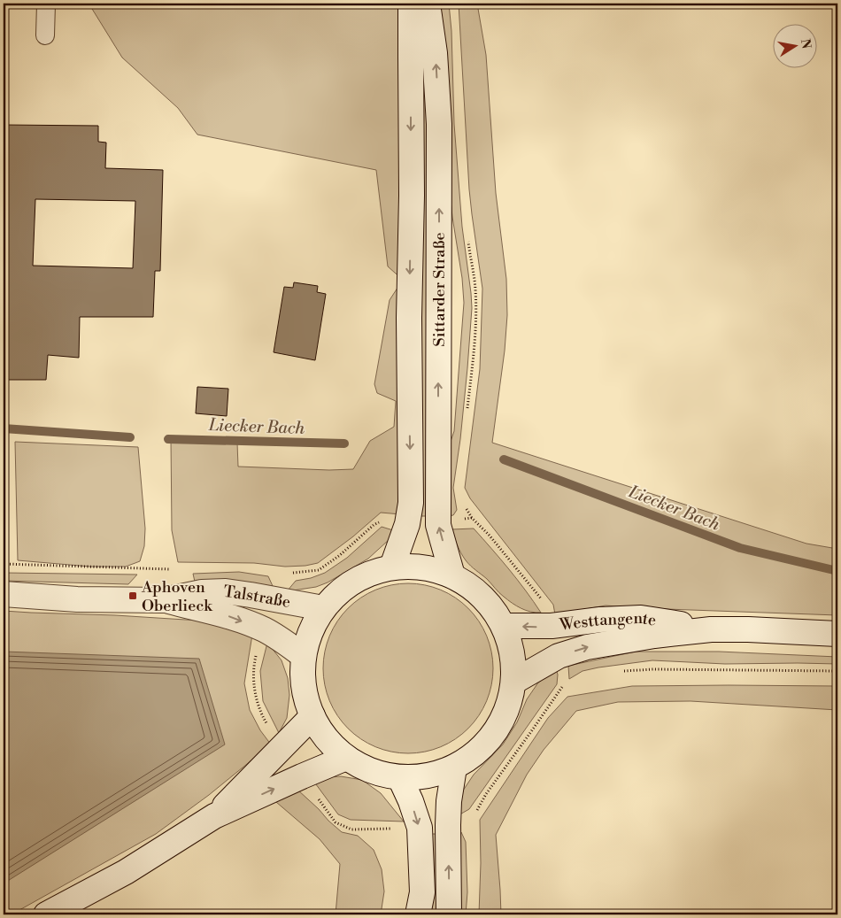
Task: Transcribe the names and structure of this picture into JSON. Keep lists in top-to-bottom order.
{
  "streets": {
    "main road": ["Sittarder Straße", "Talstraße", "Westtangente"]
  },
  "water": ["Liecker Bach"],
  "places": {
    "transit": ["Aphoven Oberlieck"]
  },
  "north": "right"
}
